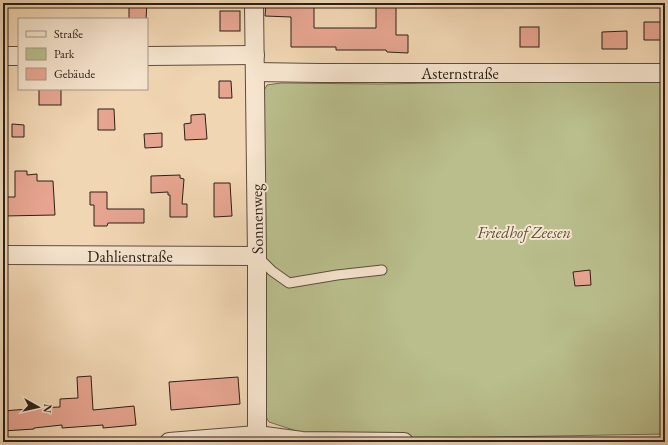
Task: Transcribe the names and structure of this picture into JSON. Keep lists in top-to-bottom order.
{
  "streets": {
    "street": ["Asternstraße", "Sonnenweg", "Dahlienstraße"]
  },
  "crossings": [
    ["Asternstraße", "Sonnenweg"],
    ["Sonnenweg", "Dahlienstraße"]
  ],
  "parks": ["Friedhof Zeesen"],
  "legend": ["Straße", "Park", "Gebäude"],
  "north": "right"
}
